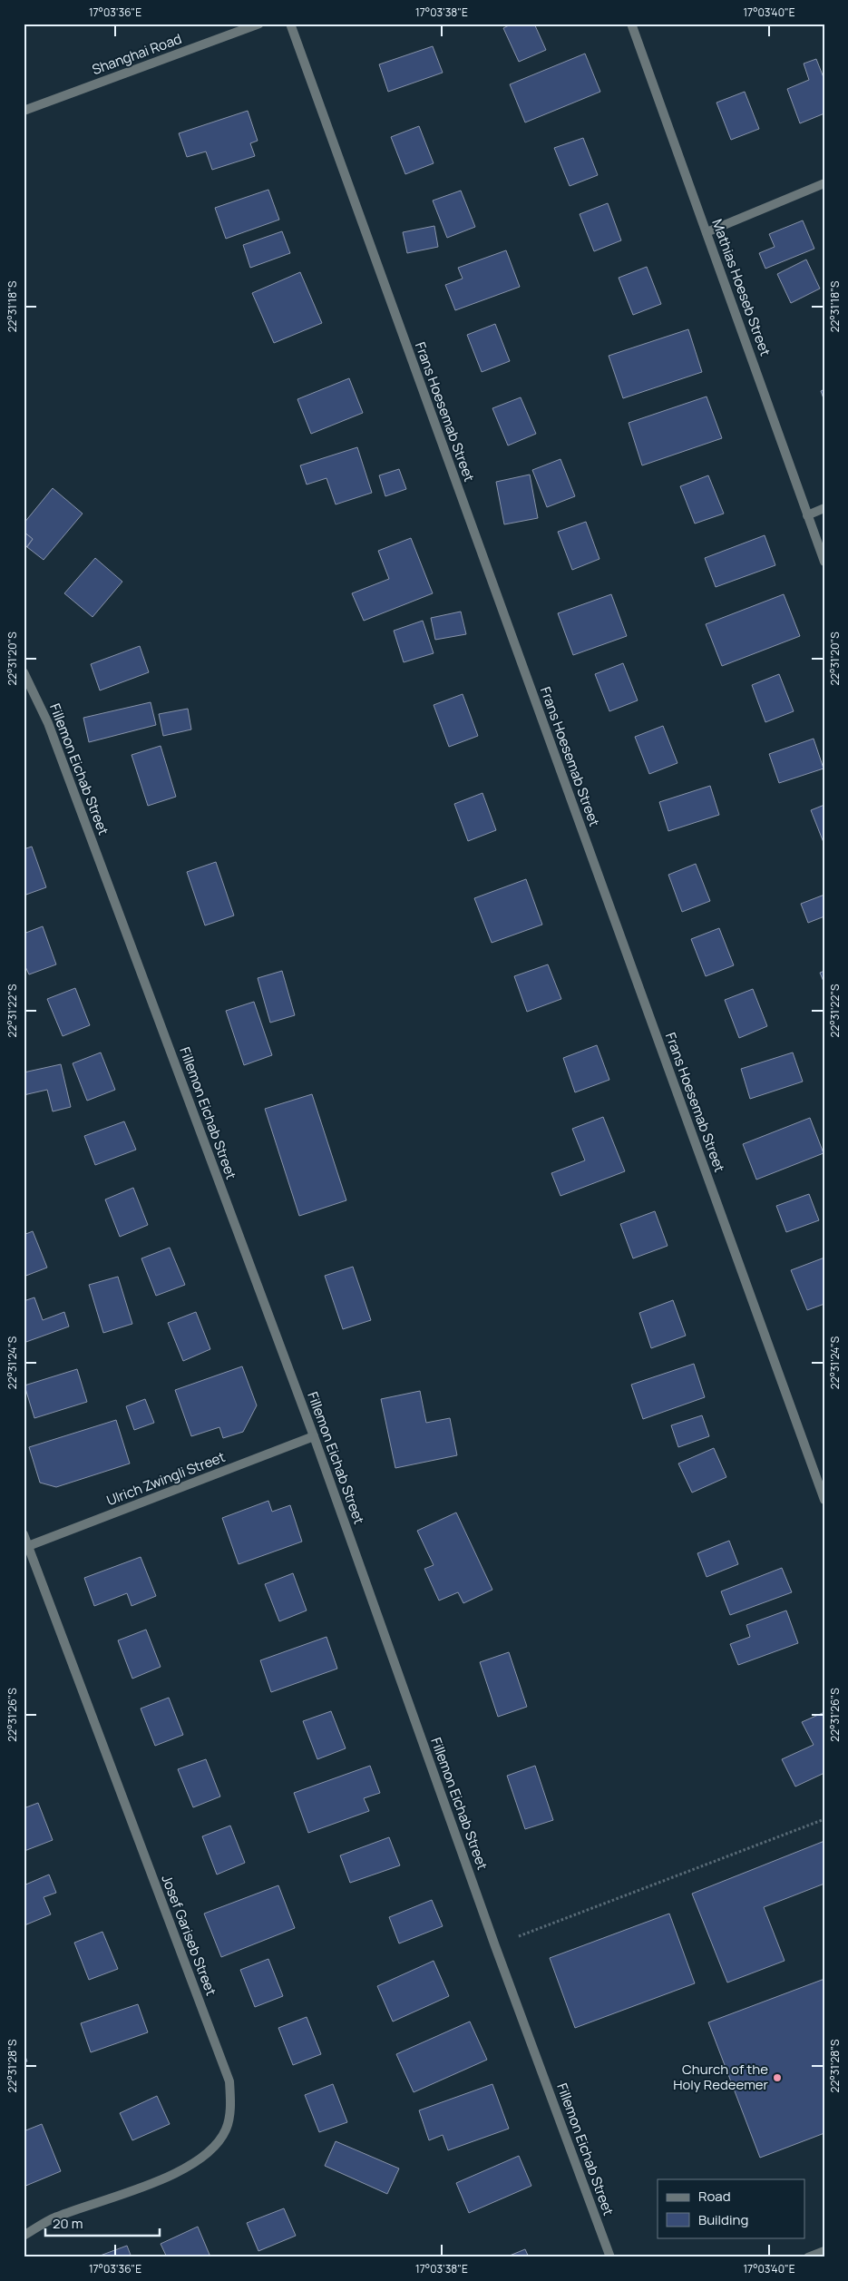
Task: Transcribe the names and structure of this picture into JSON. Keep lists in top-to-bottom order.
{
  "streets": {
    "street": [
      "Shanghai Road",
      "Mathias Hoeseb Street",
      "Frans Hoesemab Street",
      "Fillemon Eichab Street",
      "Ulrich Zwingli Street",
      "Josef Gariseb Street"
    ]
  },
  "crossings": [
    ["Fillemon Eichab Street", "Ulrich Zwingli Street"],
    ["Ulrich Zwingli Street", "Josef Gariseb Street"]
  ],
  "places": ["Church of the Holy Redeemer"],
  "legend": ["Road", "Building"],
  "scale_bar": "20 m",
  "coordinates": [
    "17°03'36\"E",
    "17°03'38\"E",
    "17°03'40\"E",
    "22°31'18\"S",
    "22°31'20\"S",
    "22°31'22\"S",
    "22°31'24\"S",
    "22°31'26\"S",
    "22°31'28\"S"
  ]
}
